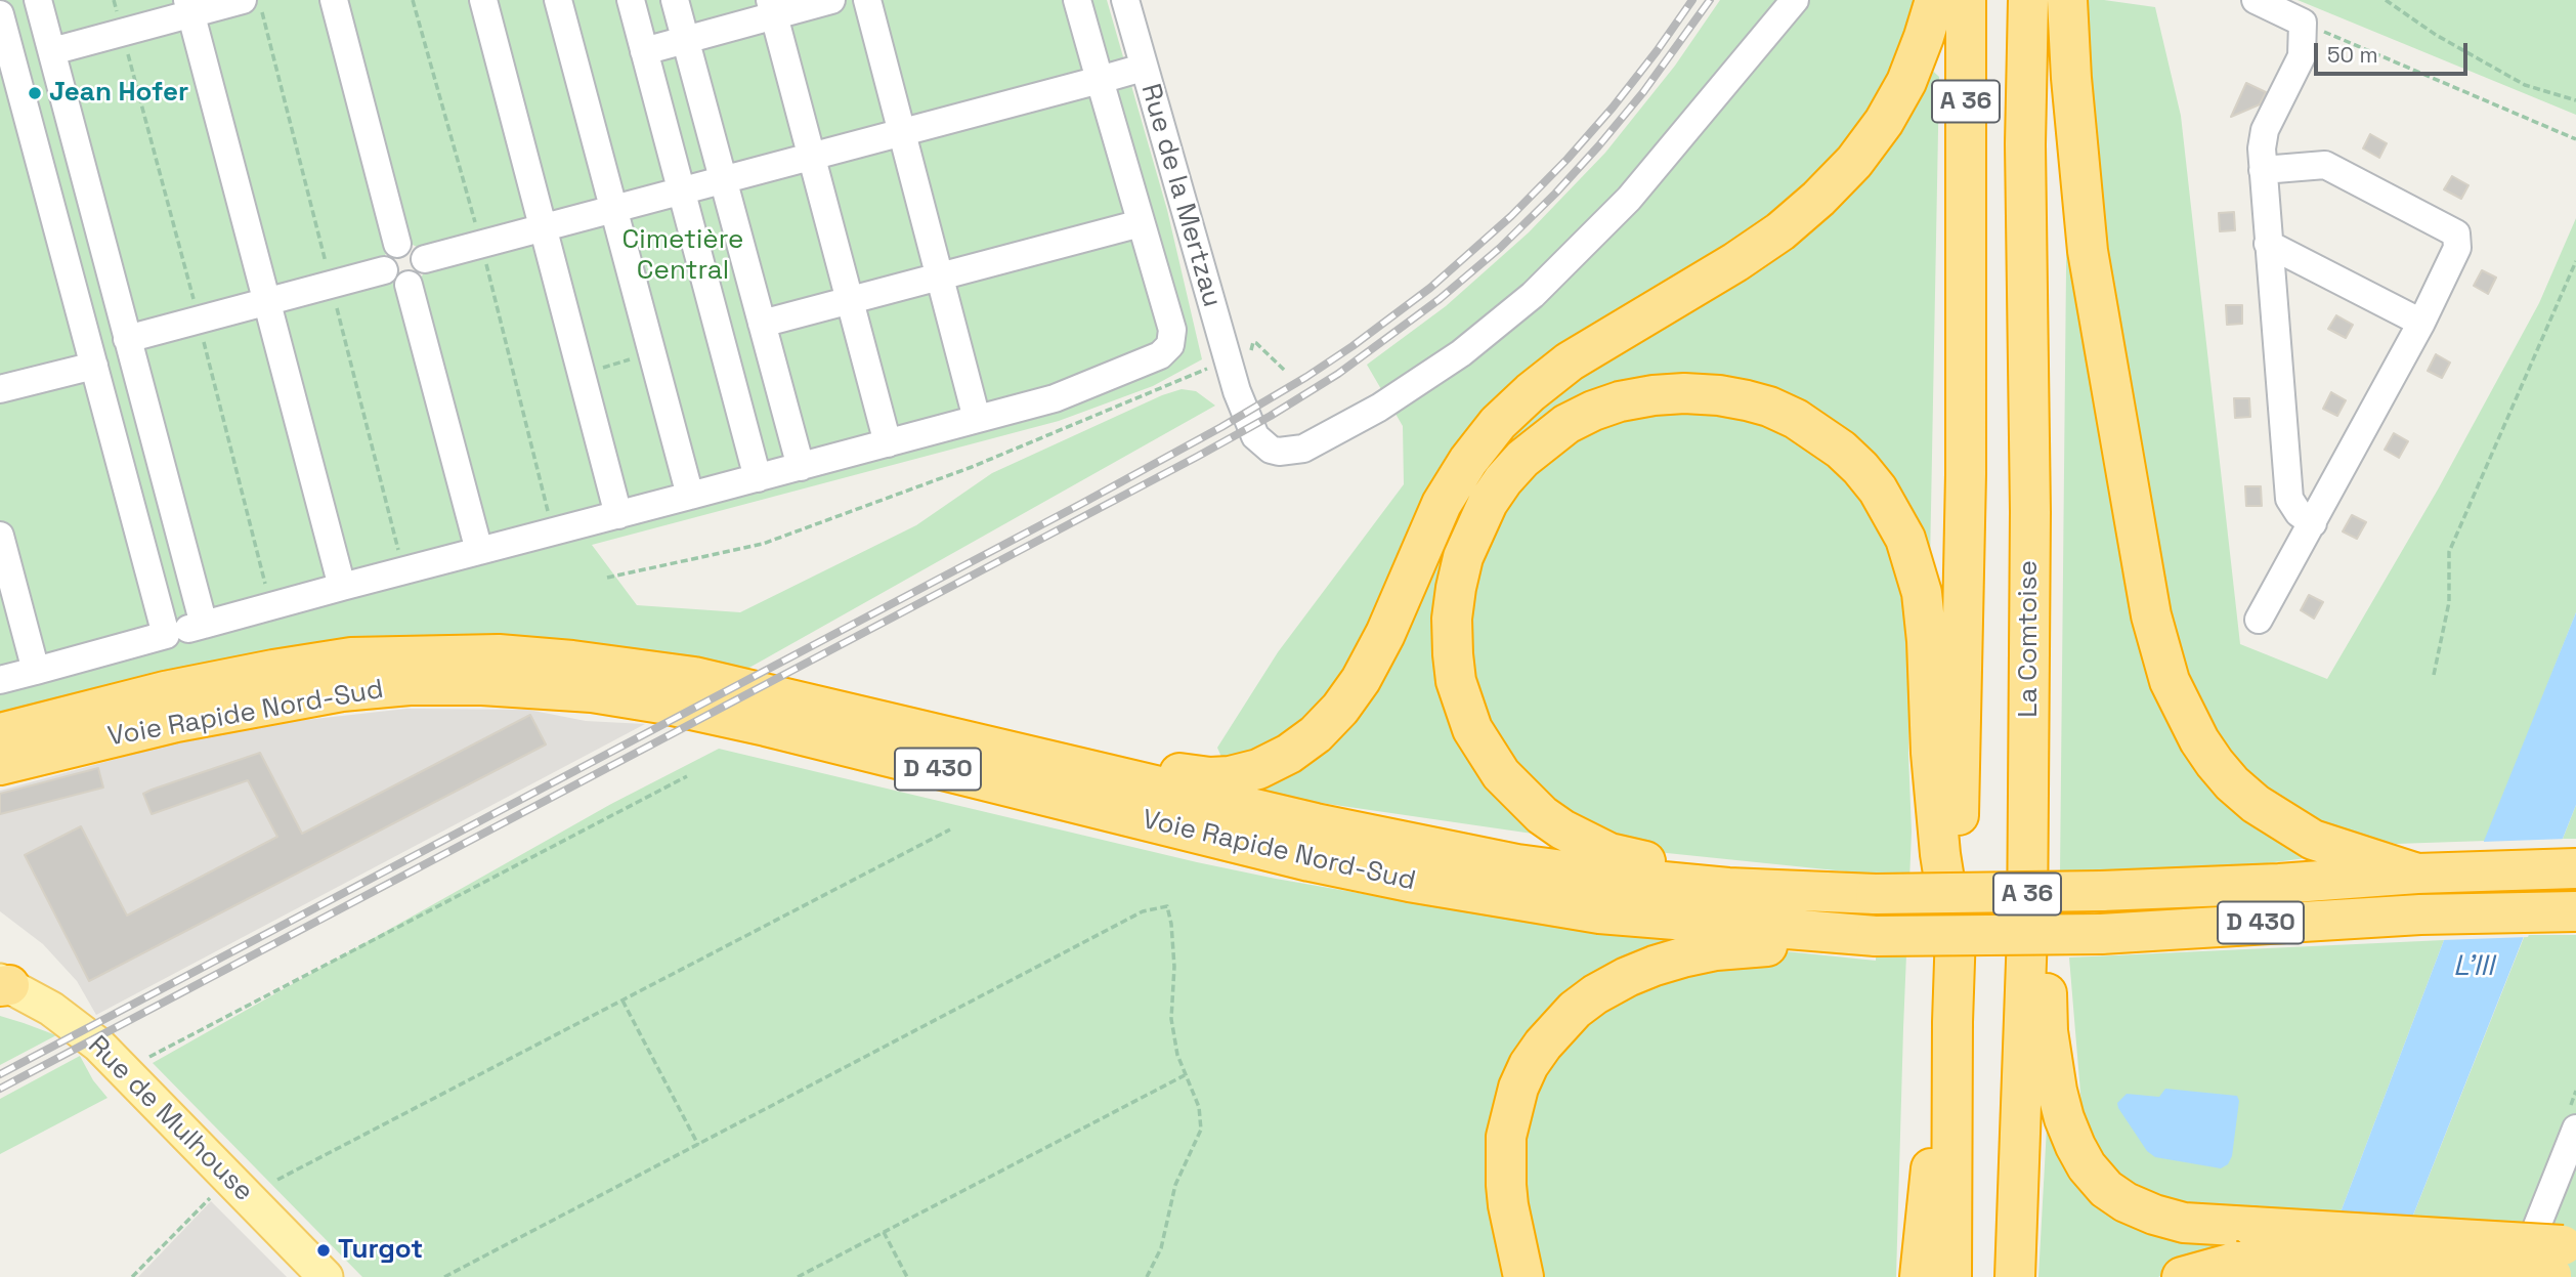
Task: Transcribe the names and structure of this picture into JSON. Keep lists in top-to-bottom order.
{
  "streets": {
    "highway": [
      "A 36",
      "La Comtoise",
      "Voie Rapide Nord-Sud",
      "D 430"
    ],
    "main road": ["Rue de Mulhouse"],
    "street": ["Rue de la Mertzau"]
  },
  "water": ["L'Ill"],
  "parks": ["Cimetière Central"],
  "places": ["Jean Hofer", "Turgot"],
  "scale_bar": "50 m"
}
